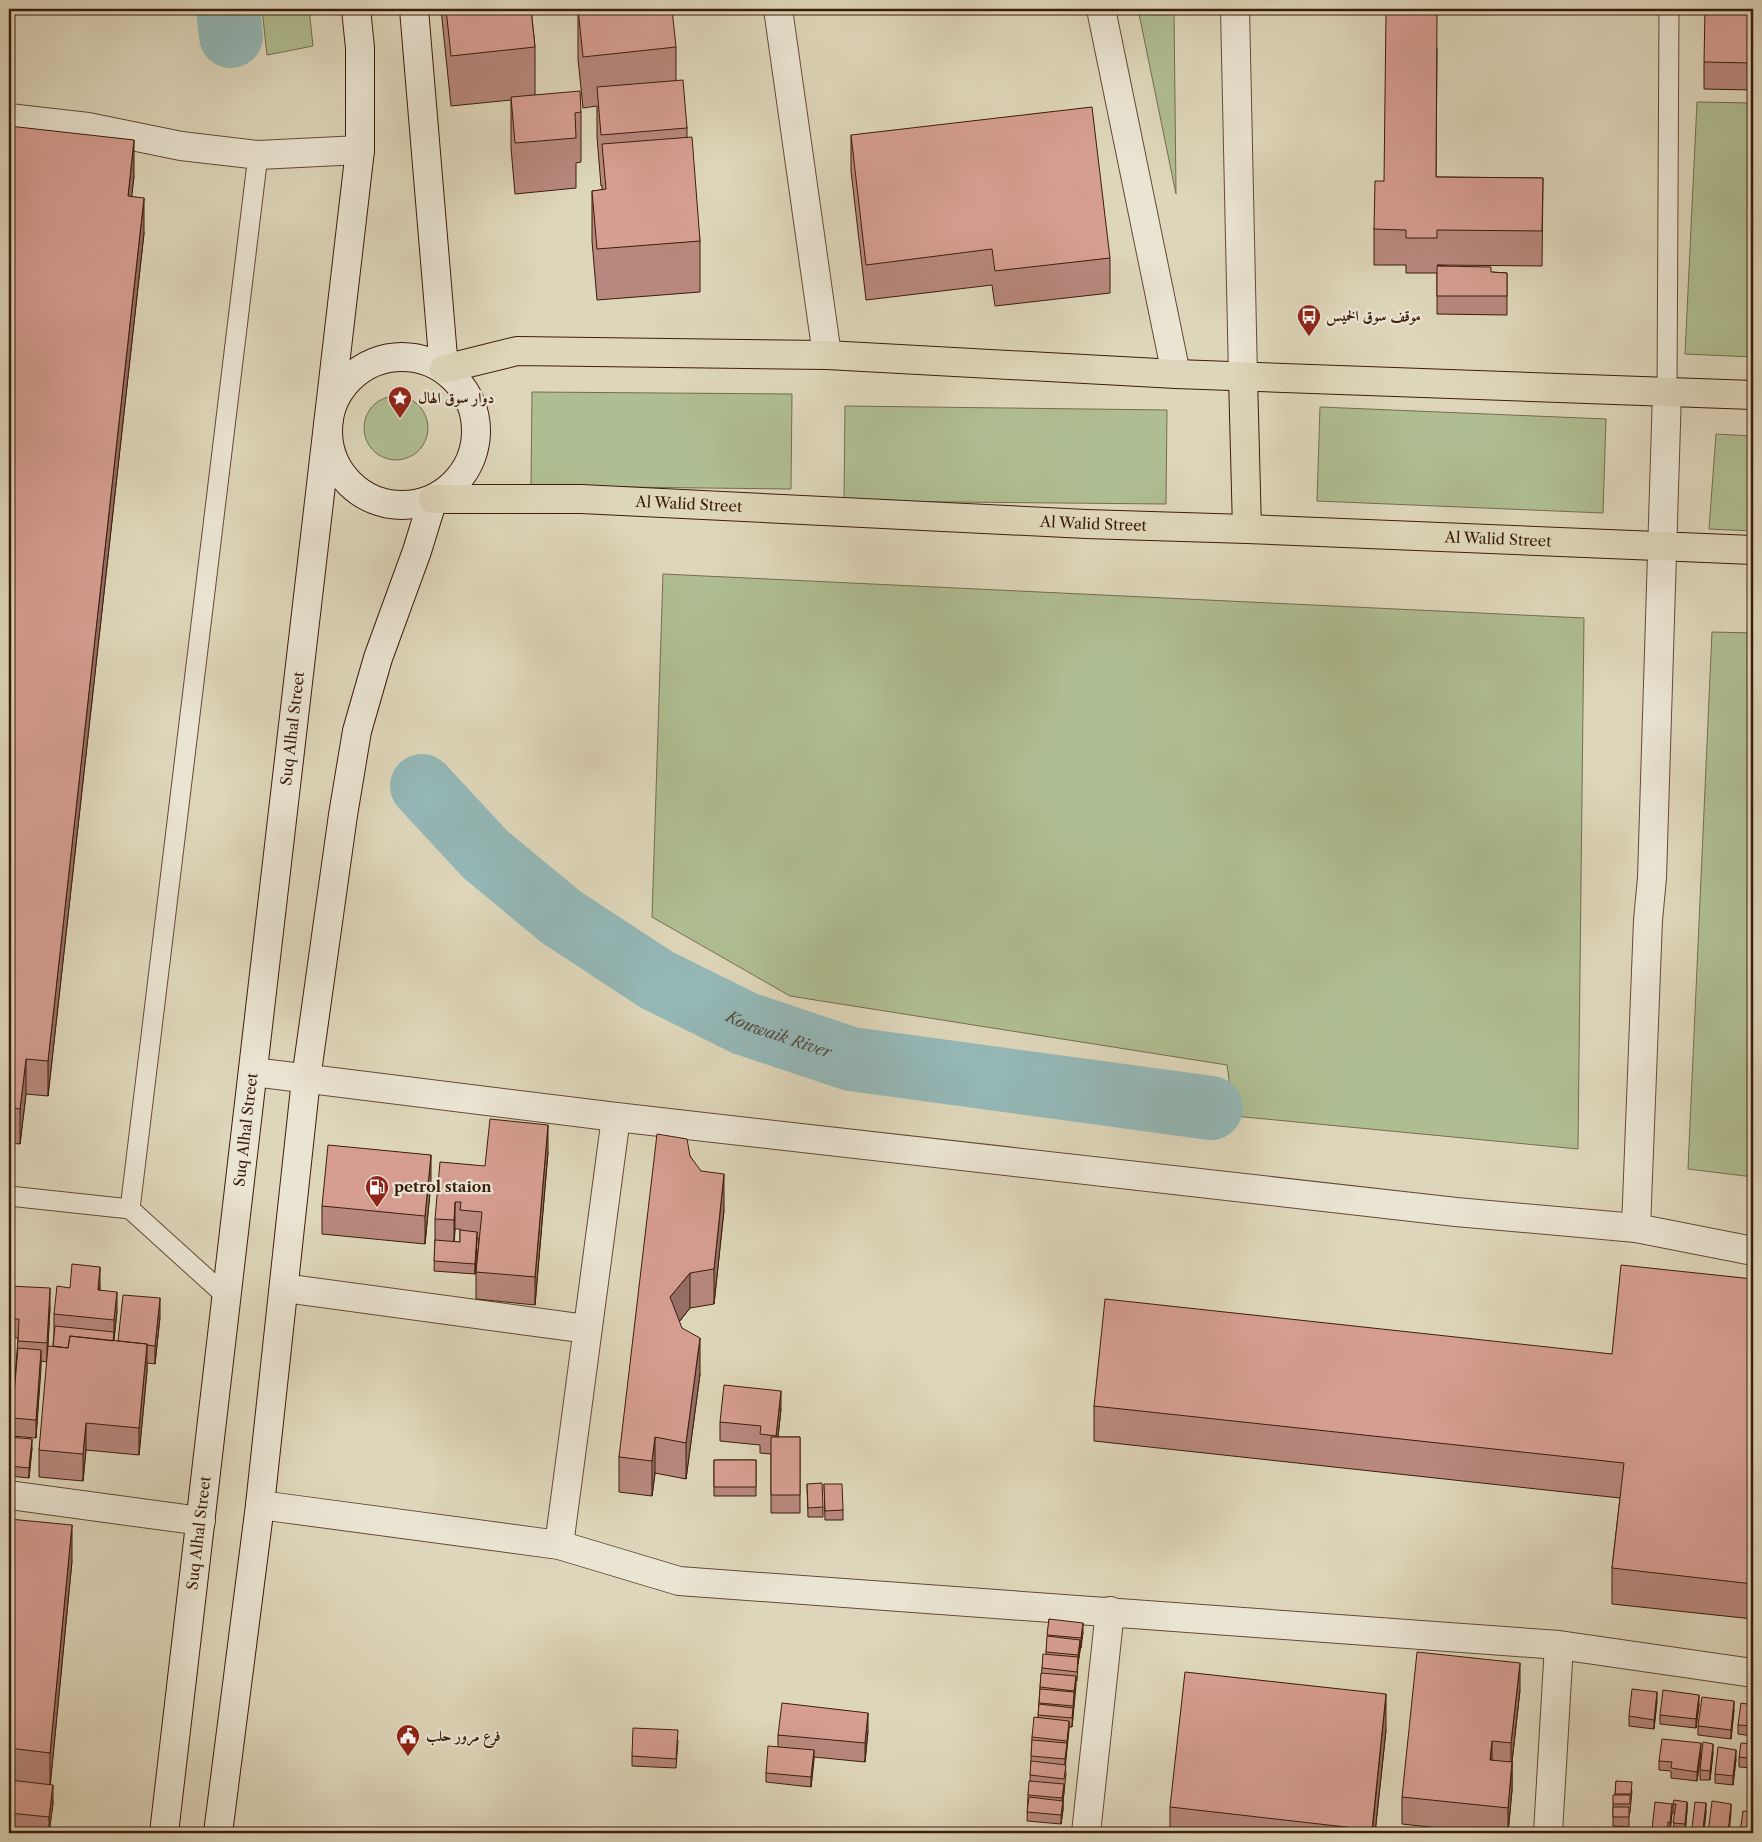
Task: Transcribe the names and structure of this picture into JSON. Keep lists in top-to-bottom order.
{
  "streets": {
    "main road": ["Al Walid Street"],
    "street": ["Suq Alhal Street"]
  },
  "crossings": [
    ["Al Walid Street", "Suq Alhal Street"]
  ],
  "water": ["Kouwaik River"],
  "places": {
    "bus stop": ["موقف سوق الخميس"],
    "place": ["دوار سوق الهال"],
    "fuel station": ["petrol staion"],
    "public building": ["فرع مرور حلب"]
  }
}
